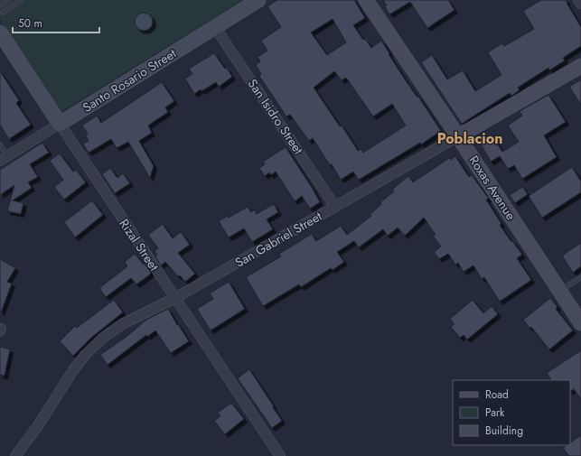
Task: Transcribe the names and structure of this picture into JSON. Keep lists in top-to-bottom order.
{
  "streets": {
    "main road": [
      "Santo Rosario Street",
      "Roxas Avenue",
      "San Gabriel Street",
      "Rizal Street"
    ],
    "street": ["San Isidro Street"]
  },
  "crossings": [
    ["Santo Rosario Street", "San Isidro Street"],
    ["Santo Rosario Street", "Rizal Street"],
    ["San Isidro Street", "San Gabriel Street"],
    ["Roxas Avenue", "San Gabriel Street"],
    ["San Gabriel Street", "Rizal Street"]
  ],
  "districts": ["Poblacion"],
  "legend": ["Road", "Park", "Building"],
  "scale_bar": "50 m"
}
